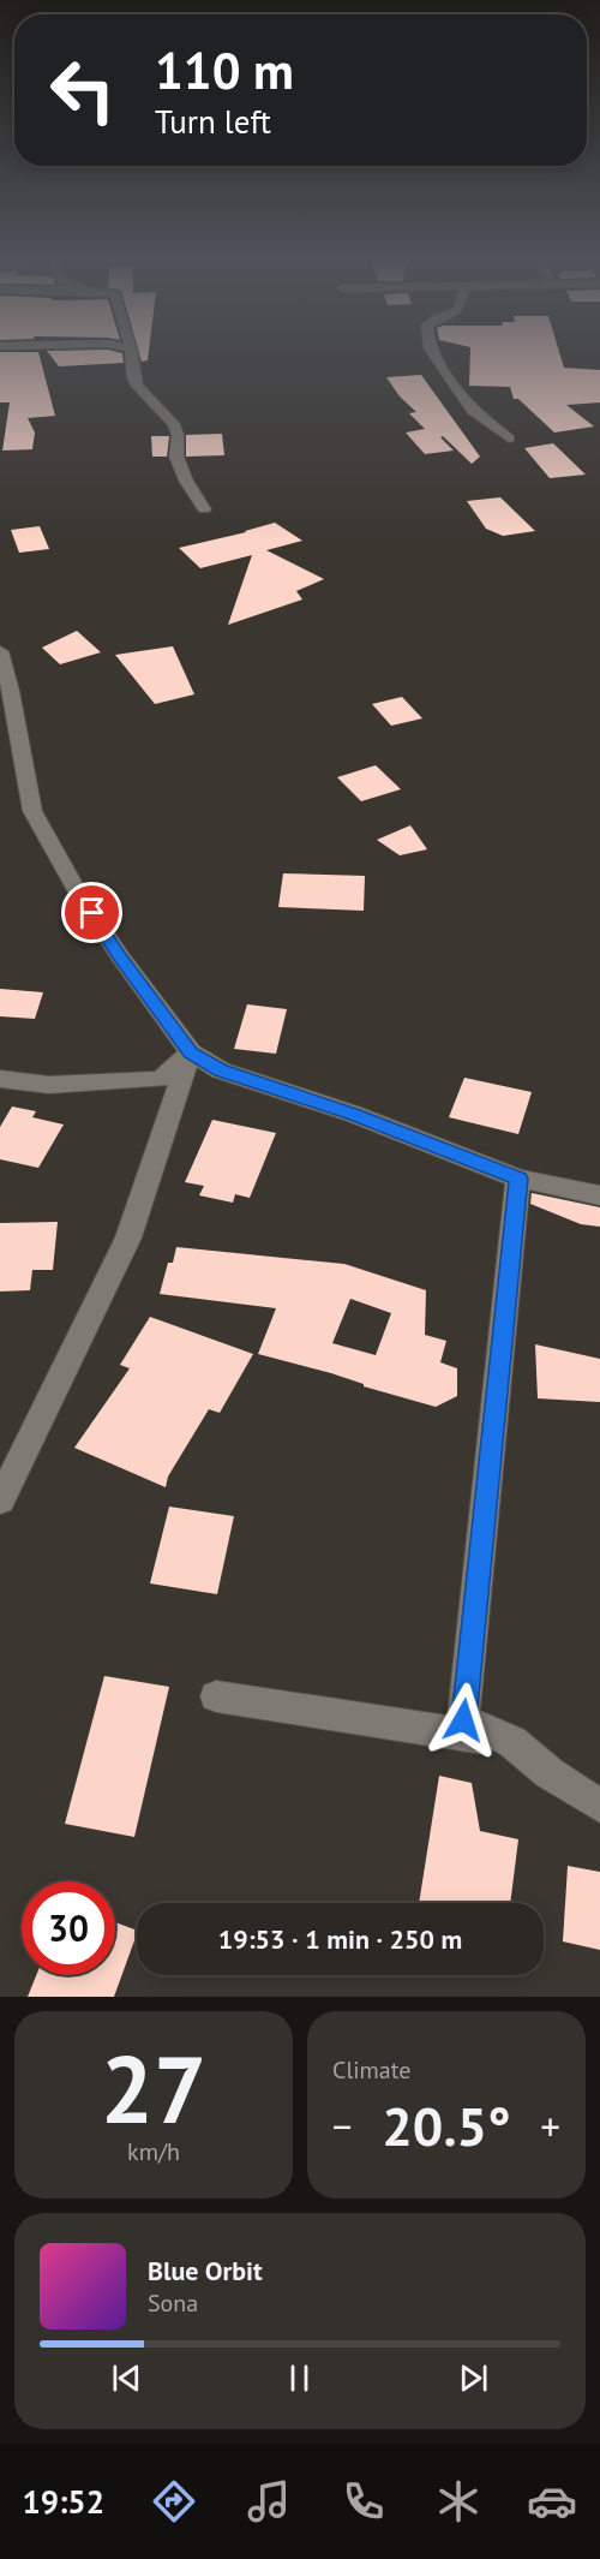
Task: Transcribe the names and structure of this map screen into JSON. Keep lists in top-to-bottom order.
{
  "page": {
    "turn": ["110 m", "Turn left"],
    "limit": "30",
    "trip": "19:53 · 1 min · 250 m",
    "tile": [
      ["27", "km/h"],
      "Climate"
    ],
    "heat": ["−", "20.5°", "+"],
    "song": ["Blue Orbit", "Sona"],
    "tabs": "19:52"
  }
}
